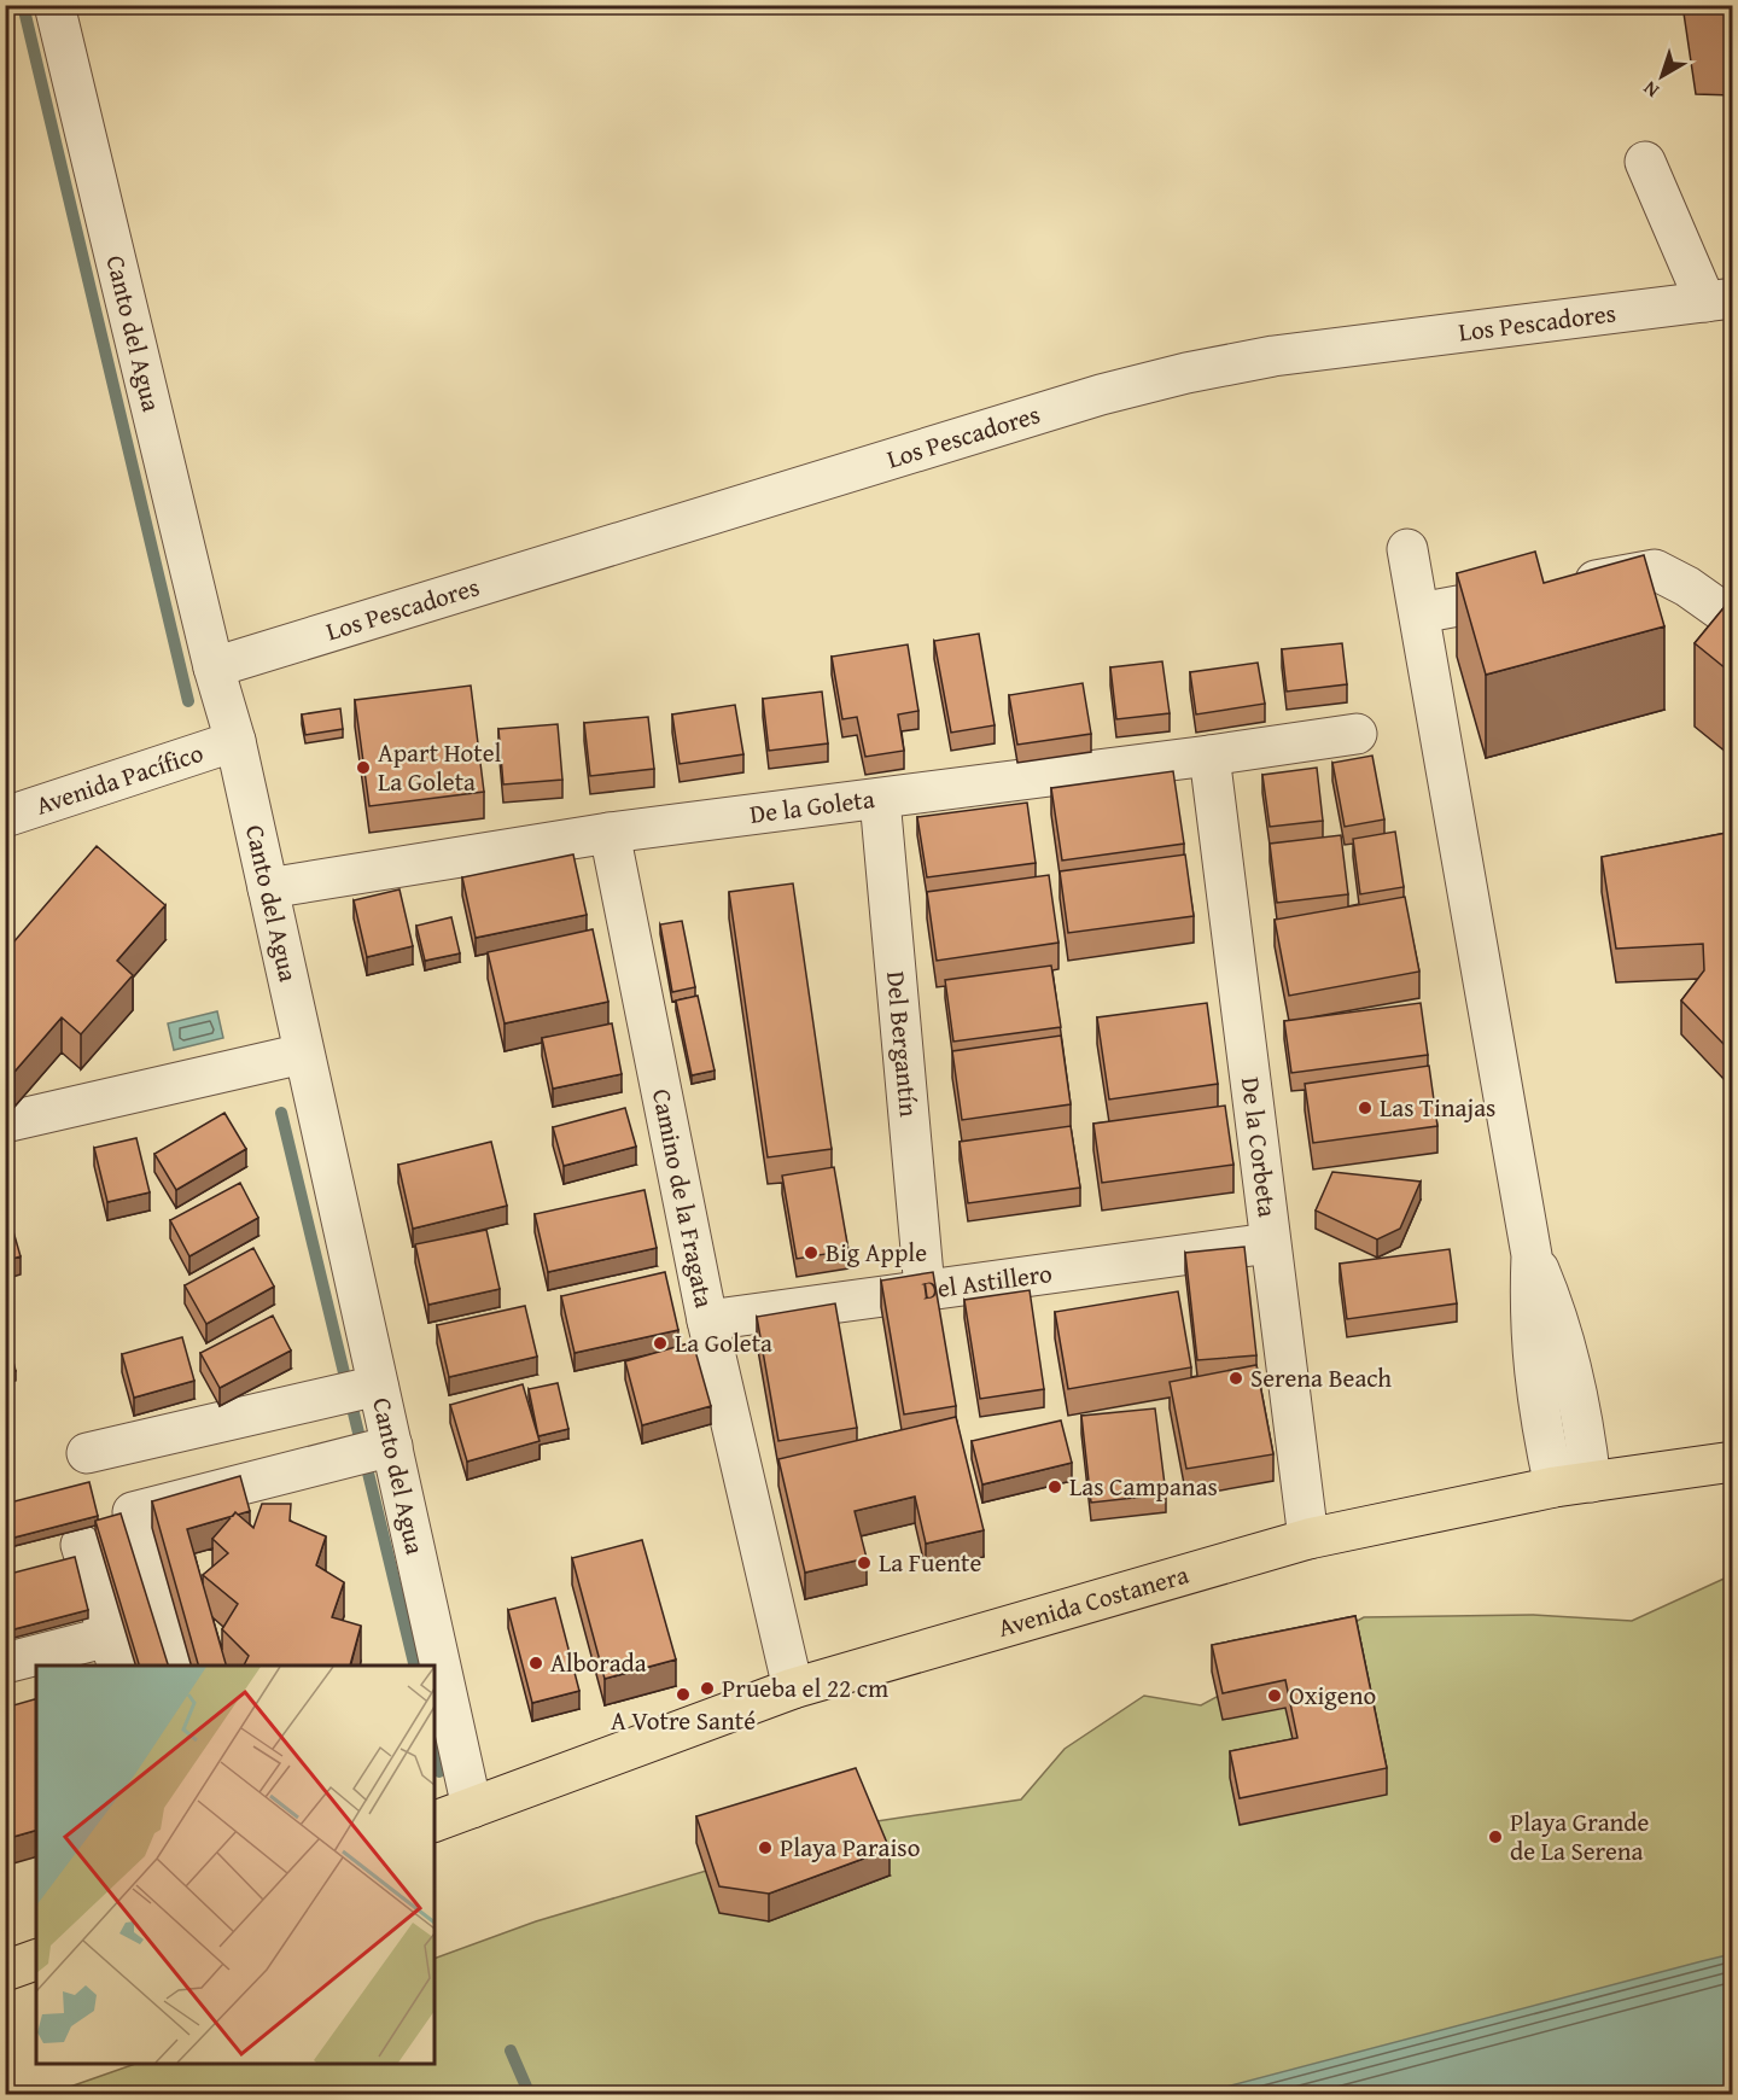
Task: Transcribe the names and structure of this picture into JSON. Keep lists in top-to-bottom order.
{
  "streets": {
    "main road": ["Avenida Costanera"],
    "street": [
      "Los Pescadores",
      "Canto del Agua",
      "Avenida Pacífico",
      "De la Goleta",
      "Del Bergantín",
      "De la Corbeta",
      "Camino de la Fragata",
      "Del Astillero"
    ]
  },
  "crossings": [
    ["Los Pescadores", "Canto del Agua"],
    ["Canto del Agua", "Avenida Pacífico"],
    ["Canto del Agua", "De la Goleta"],
    ["Canto del Agua", "Avenida Costanera"],
    ["De la Goleta", "Del Bergantín"],
    ["De la Goleta", "De la Corbeta"],
    ["De la Goleta", "Camino de la Fragata"],
    ["Del Bergantín", "Del Astillero"],
    ["De la Corbeta", "Del Astillero"],
    ["De la Corbeta", "Avenida Costanera"],
    ["Camino de la Fragata", "Del Astillero"],
    ["Camino de la Fragata", "Avenida Costanera"]
  ],
  "places": [
    "Apart Hotel La Goleta",
    "Las Tinajas",
    "Big Apple",
    "La Goleta",
    "Serena Beach",
    "Las Campanas",
    "La Fuente",
    "Alborada",
    "Prueba el 22 cm",
    "A Votre Santé",
    "Oxigeno",
    "Playa Grande de La Serena",
    "Playa Paraiso"
  ],
  "north": "bottom left"
}
